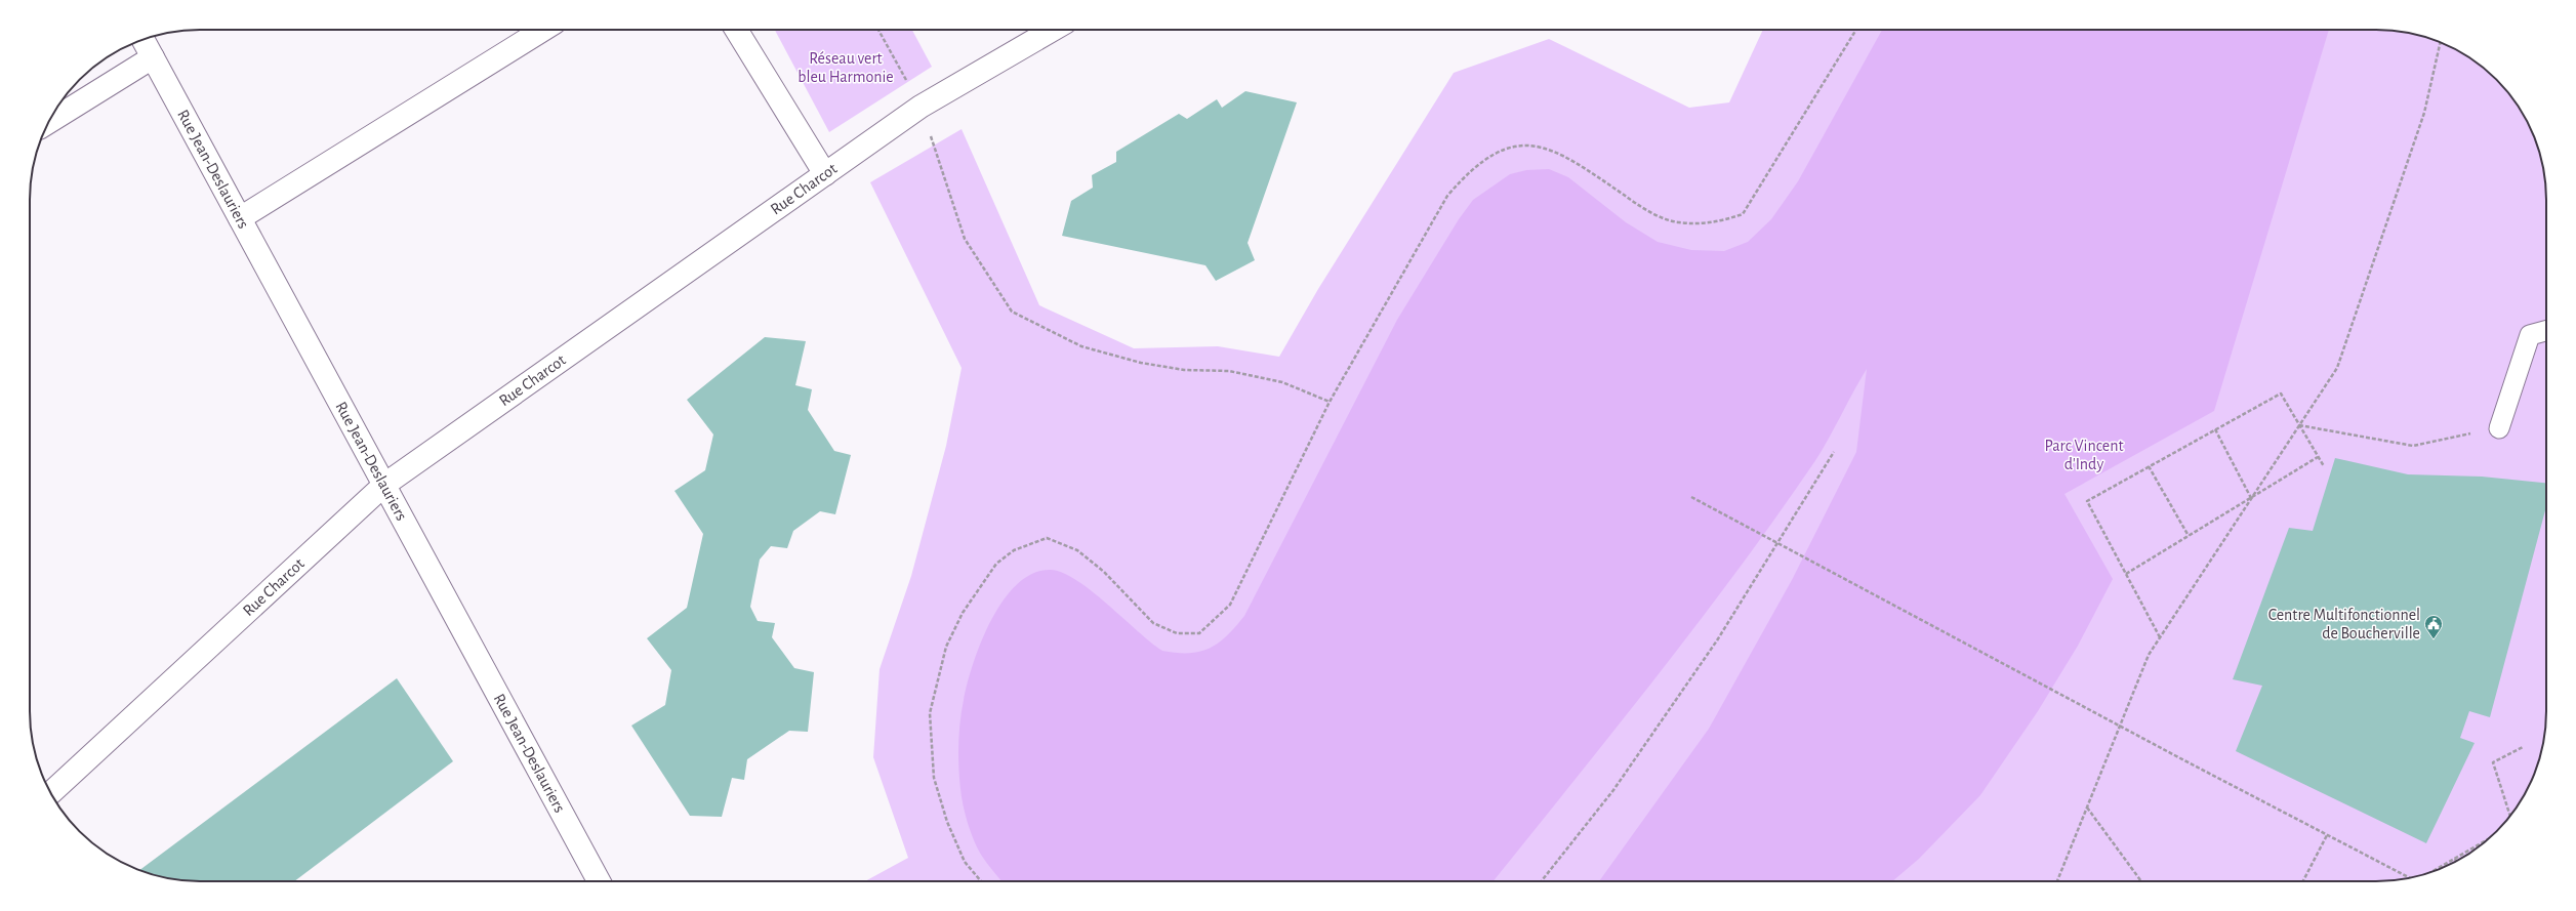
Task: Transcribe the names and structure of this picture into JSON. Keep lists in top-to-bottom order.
{
  "streets": {
    "street": ["Rue Jean-Deslauriers", "Rue Charcot"]
  },
  "crossings": [
    ["Rue Jean-Deslauriers", "Rue Charcot"]
  ],
  "parks": ["Réseau vert bleu Harmonie", "Parc Vincent d'Indy"],
  "places": {
    "public building": ["Centre Multifonctionnel de Boucherville"]
  }
}
